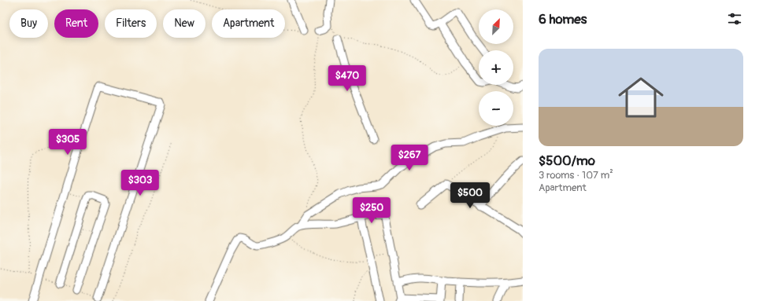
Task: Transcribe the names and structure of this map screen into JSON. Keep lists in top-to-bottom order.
{
  "north": "top right",
  "page": {
    "heading": "6 homes",
    "map_buttons": ["+", "−"],
    "chip": [
      "Buy",
      "Rent",
      "Filters",
      "New",
      "Apartment"
    ],
    "list": [
      {
        "name": "$500/mo",
        "note": "3 rooms · 107 m² · Apartment"
      }
    ],
    "price": [
      "$470",
      "$305",
      "$267",
      "$303",
      "$500",
      "$250"
    ]
  }
}
